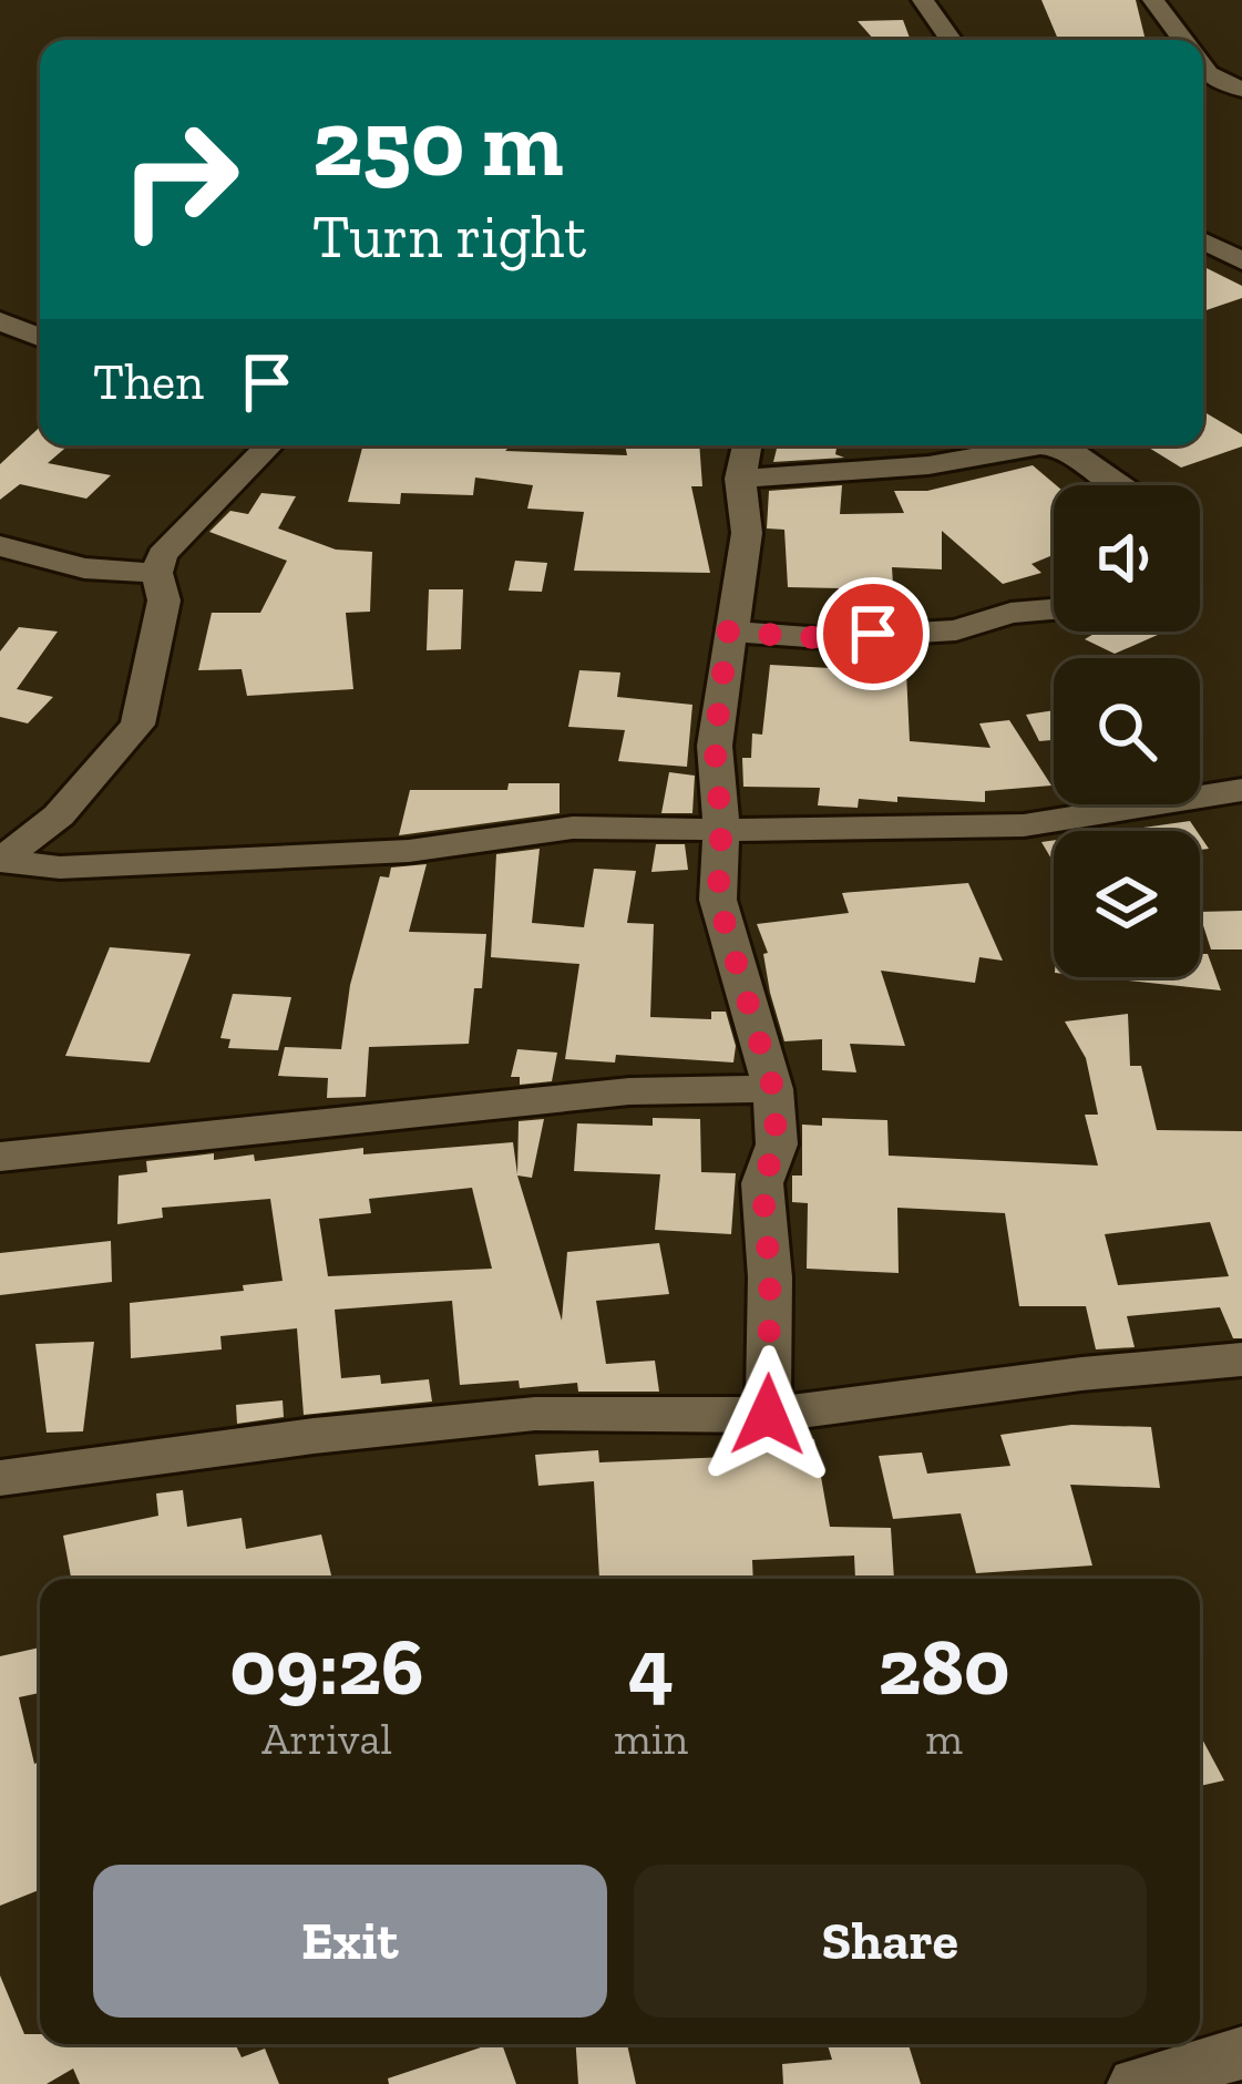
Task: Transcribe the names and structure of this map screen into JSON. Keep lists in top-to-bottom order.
{
  "page": {
    "turn": ["250 m", "Turn right"],
    "then": "Then",
    "eta": [
      "09:26",
      "Arrival",
      "4",
      "min",
      "280",
      "m"
    ],
    "buttons": ["Exit", "Share"]
  }
}
